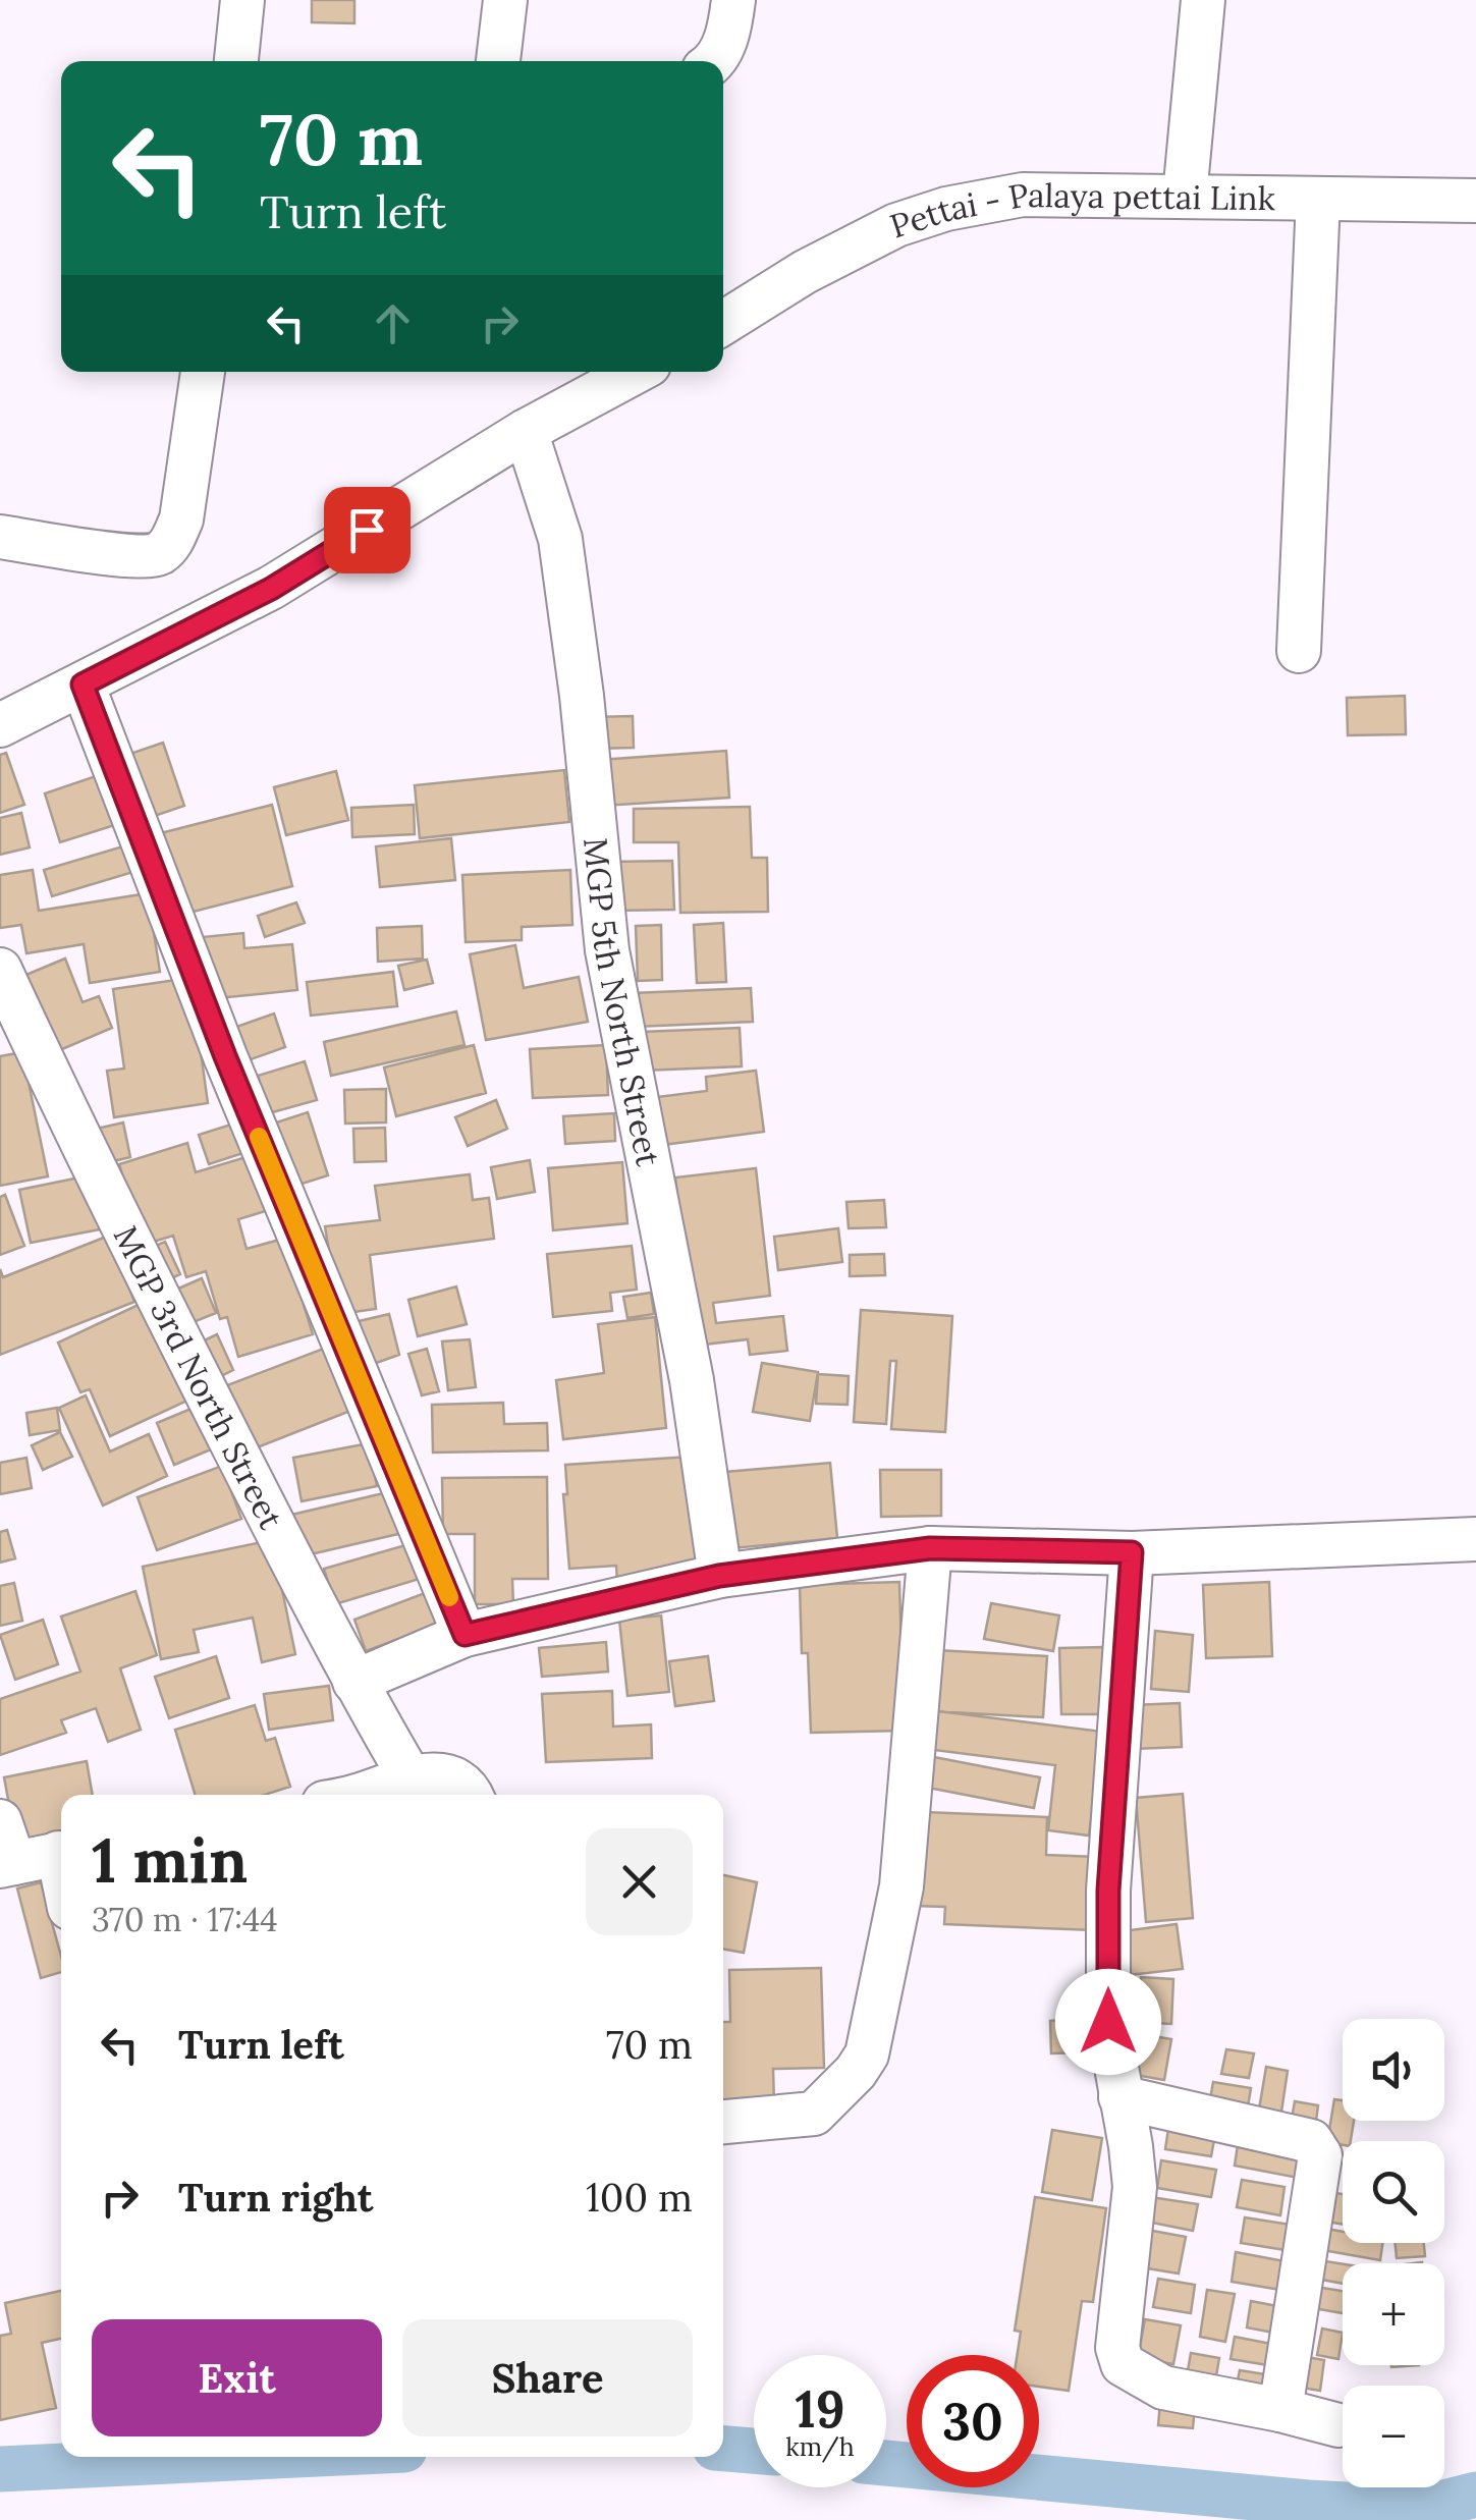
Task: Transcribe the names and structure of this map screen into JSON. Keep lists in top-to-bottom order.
{
  "streets": {
    "street": ["Pettai - Palaya pettai Link", "MGP 5th North Street", "MGP 3rd North Street"]
  },
  "page": {
    "turn": ["70 m", "Turn left"],
    "heading": ["1 min", "370 m · 17:44"],
    "list": [
      {
        "name": "Turn left",
        "value": "70 m"
      },
      {
        "name": "Turn right",
        "value": "100 m"
      }
    ],
    "map_buttons": ["+", "−"],
    "buttons": ["Exit", "Share"],
    "speed": "19 km/h",
    "limit": "30"
  }
}
